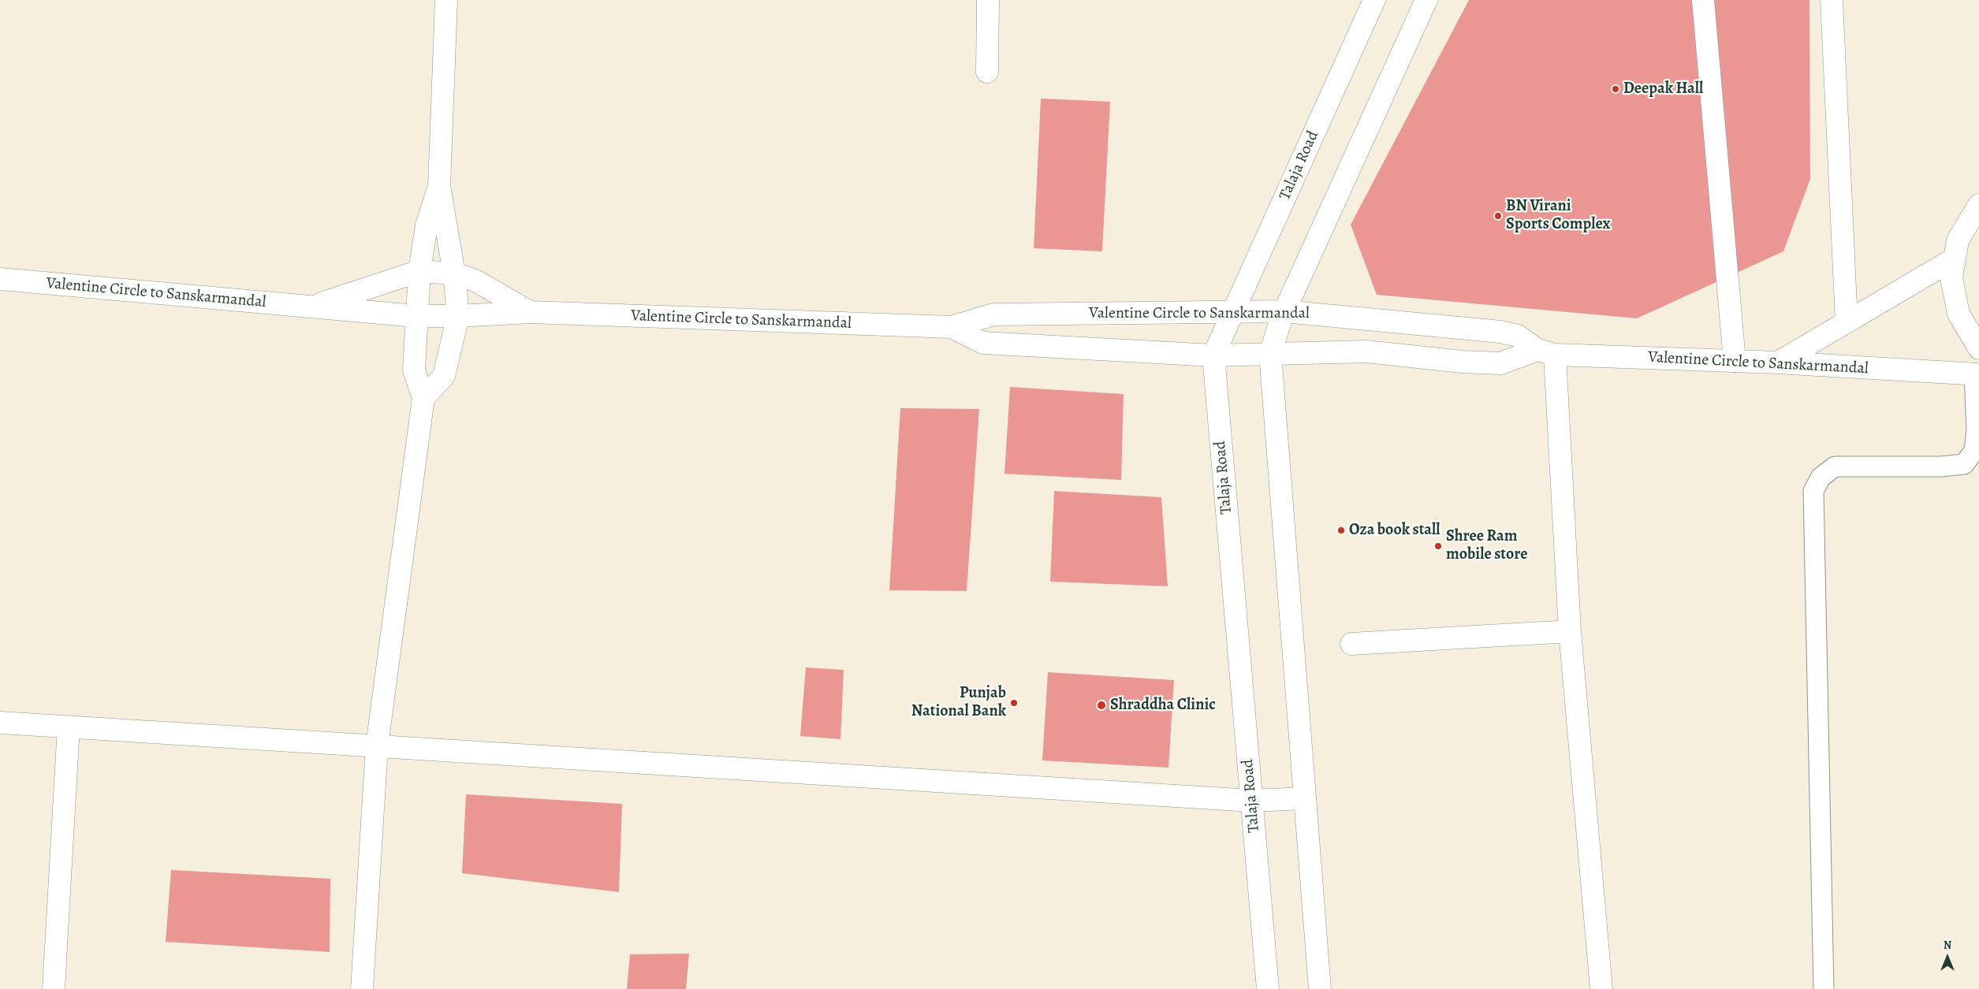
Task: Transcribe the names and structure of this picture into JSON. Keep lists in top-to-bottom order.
{
  "streets": {
    "main road": ["Talaja Road", "Valentine Circle to Sanskarmandal"]
  },
  "crossings": [
    ["Talaja Road", "Valentine Circle to Sanskarmandal"]
  ],
  "places": [
    "Deepak Hall",
    "BN Virani Sports Complex",
    "Oza book stall",
    "Shree Ram mobile store",
    "Punjab National Bank",
    "Shraddha Clinic"
  ],
  "north": "top"
}
